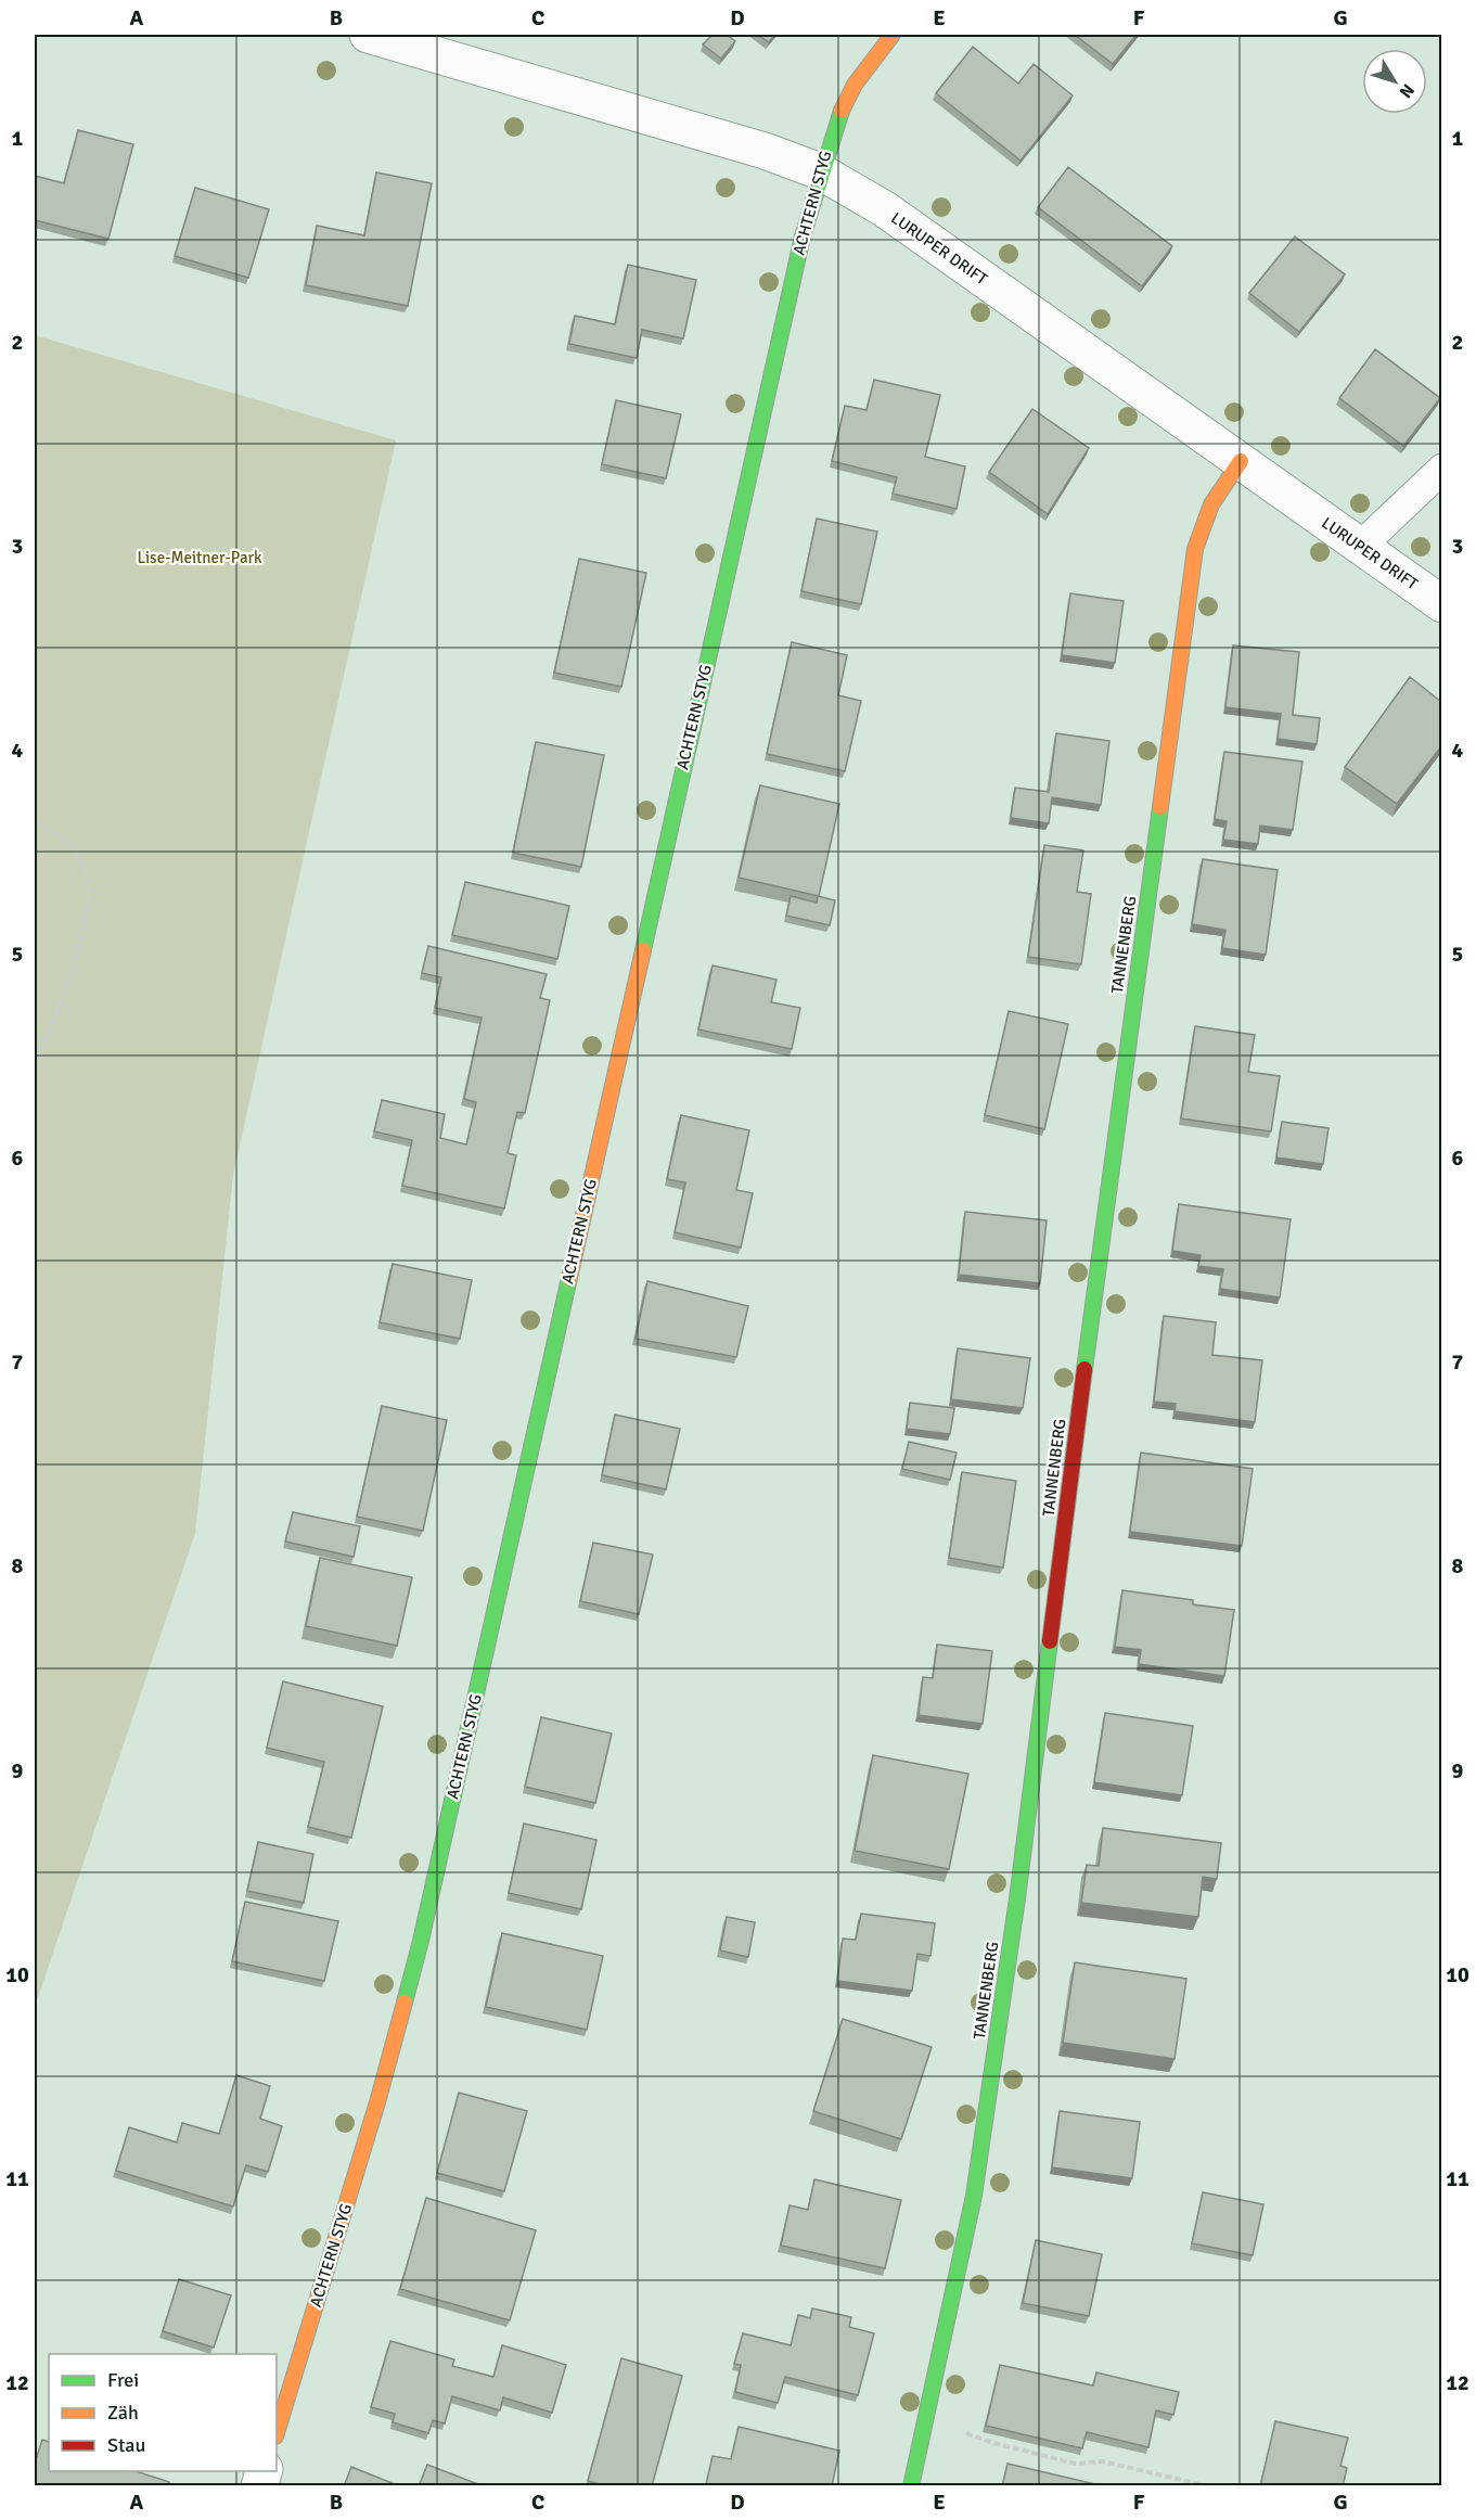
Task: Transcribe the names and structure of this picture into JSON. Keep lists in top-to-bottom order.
{
  "streets": {
    "street": ["ACHTERN STYG", "LURUPER DRIFT", "TANNENBERG"]
  },
  "crossings": [
    ["ACHTERN STYG", "LURUPER DRIFT"],
    ["LURUPER DRIFT", "TANNENBERG"]
  ],
  "parks": ["Lise-Meitner-Park"],
  "legend": ["Frei", "Zäh", "Stau"],
  "north": "bottom right",
  "grid": {
    "columns": [
      "A",
      "B",
      "C",
      "D",
      "E",
      "F",
      "G"
    ],
    "rows": [
      "1",
      "2",
      "3",
      "4",
      "5",
      "6",
      "7",
      "8",
      "9",
      "10",
      "11",
      "12"
    ]
  }
}
